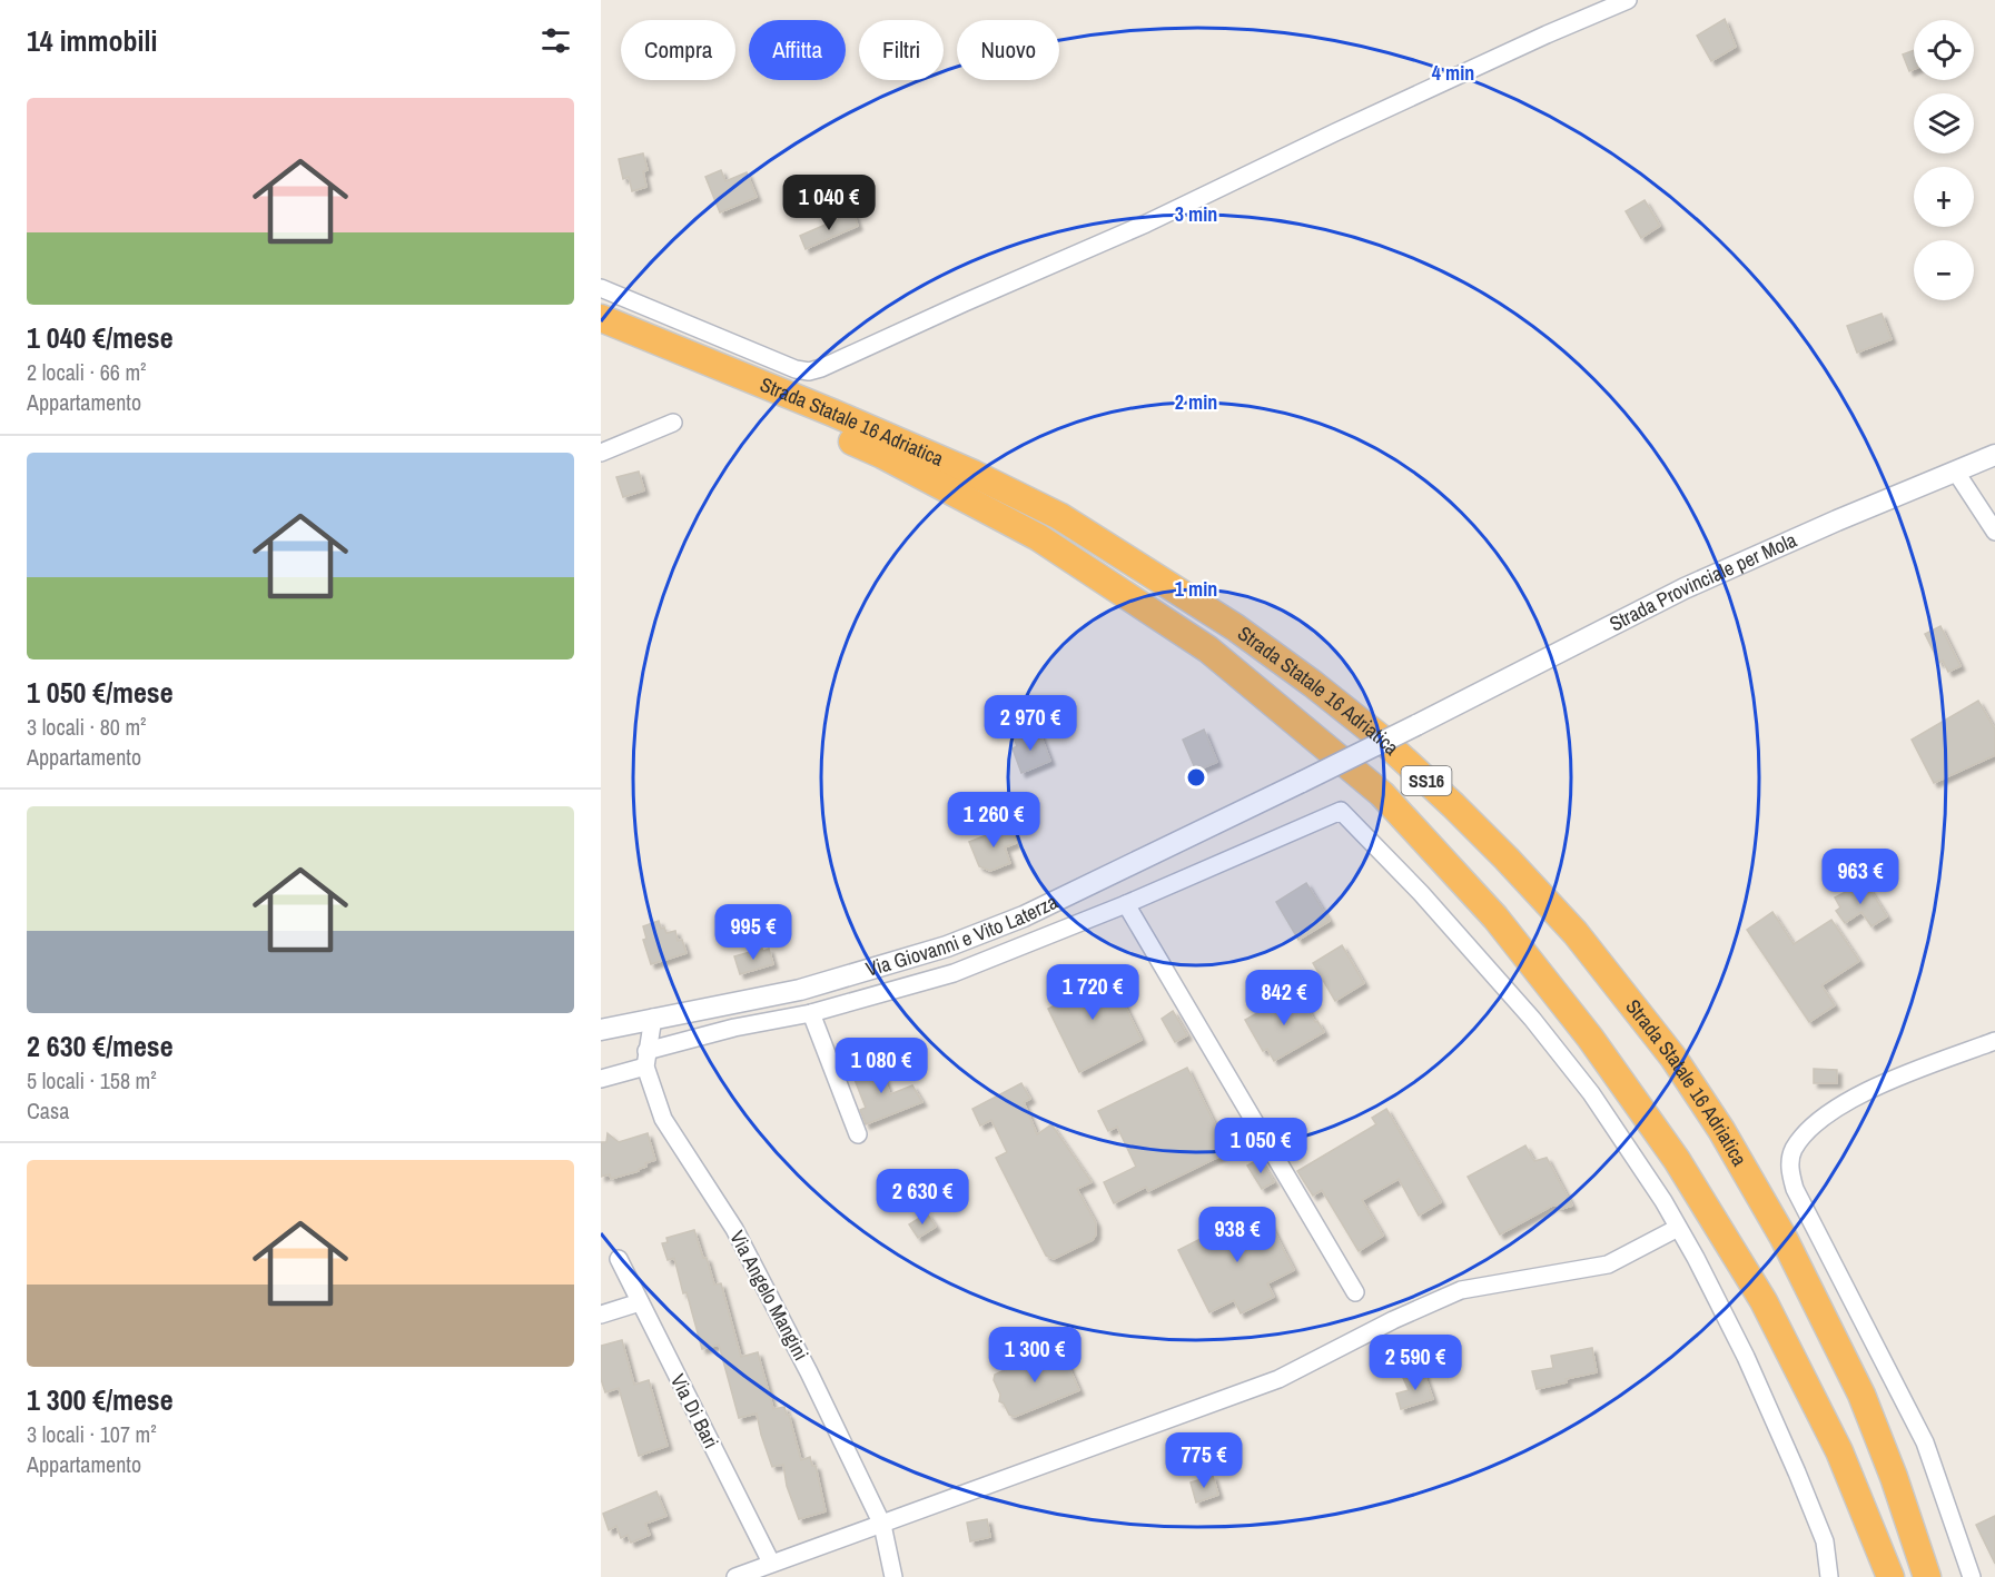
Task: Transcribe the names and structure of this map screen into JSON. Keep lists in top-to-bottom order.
{
  "streets": {
    "highway": ["Strada Statale 16 Adriatica", "SS16"],
    "street": [
      "Strada Provinciale per Mola",
      "Via Giovanni e Vito Laterza",
      "Via Angelo Mangini",
      "Via Di Bari"
    ]
  },
  "crossings": [
    ["Strada Provinciale per Mola", "Via Giovanni e Vito Laterza"]
  ],
  "page": {
    "heading": "14 immobili",
    "map_buttons": ["+", "−"],
    "chip": [
      "Compra",
      "Affitta",
      "Filtri",
      "Nuovo"
    ],
    "list": [
      {
        "name": "1 040 €/mese",
        "note": "2 locali · 66 m² · Appartamento"
      },
      {
        "name": "1 050 €/mese",
        "note": "3 locali · 80 m² · Appartamento"
      },
      {
        "name": "2 630 €/mese",
        "note": "5 locali · 158 m² · Casa"
      },
      {
        "name": "1 300 €/mese",
        "note": "3 locali · 107 m² · Appartamento"
      }
    ],
    "price": [
      "1 040 €",
      "2 970 €",
      "1 260 €",
      "963 €",
      "995 €",
      "1 720 €",
      "842 €",
      "1 080 €",
      "1 050 €",
      "2 630 €",
      "938 €",
      "1 300 €",
      "2 590 €",
      "775 €"
    ]
  },
  "rings": [
    "4 min",
    "3 min",
    "2 min",
    "1 min"
  ]
}
